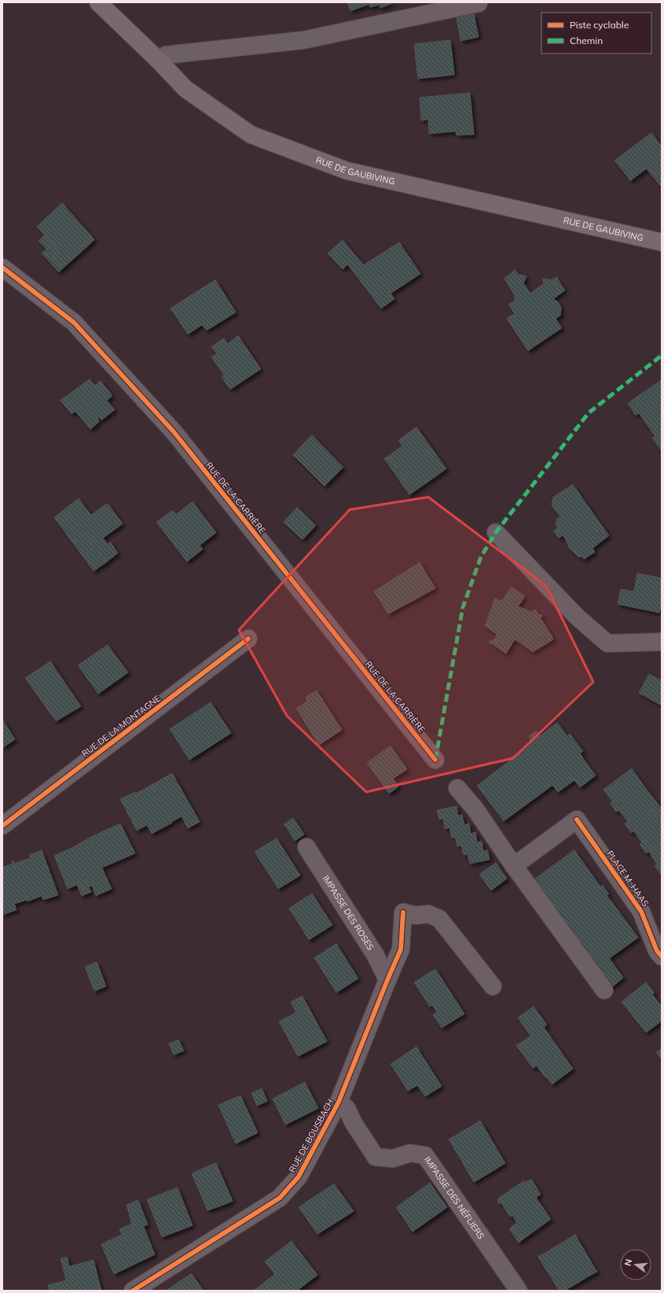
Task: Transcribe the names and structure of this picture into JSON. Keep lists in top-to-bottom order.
{
  "streets": {
    "main road": ["RUE DE GAUBIVING"],
    "street": [
      "RUE DE LA CARRIÈRE",
      "RUE DE LA MONTAGNE",
      "PLACE M. HAAS",
      "IMPASSE DES ROSES",
      "RUE DE BOUSBACH",
      "IMPASSE DES NÉFLIERS"
    ]
  },
  "crossings": [
    ["IMPASSE DES ROSES", "RUE DE BOUSBACH"],
    ["RUE DE BOUSBACH", "IMPASSE DES NÉFLIERS"]
  ],
  "legend": ["Piste cyclable", "Chemin"],
  "north": "left"
}
